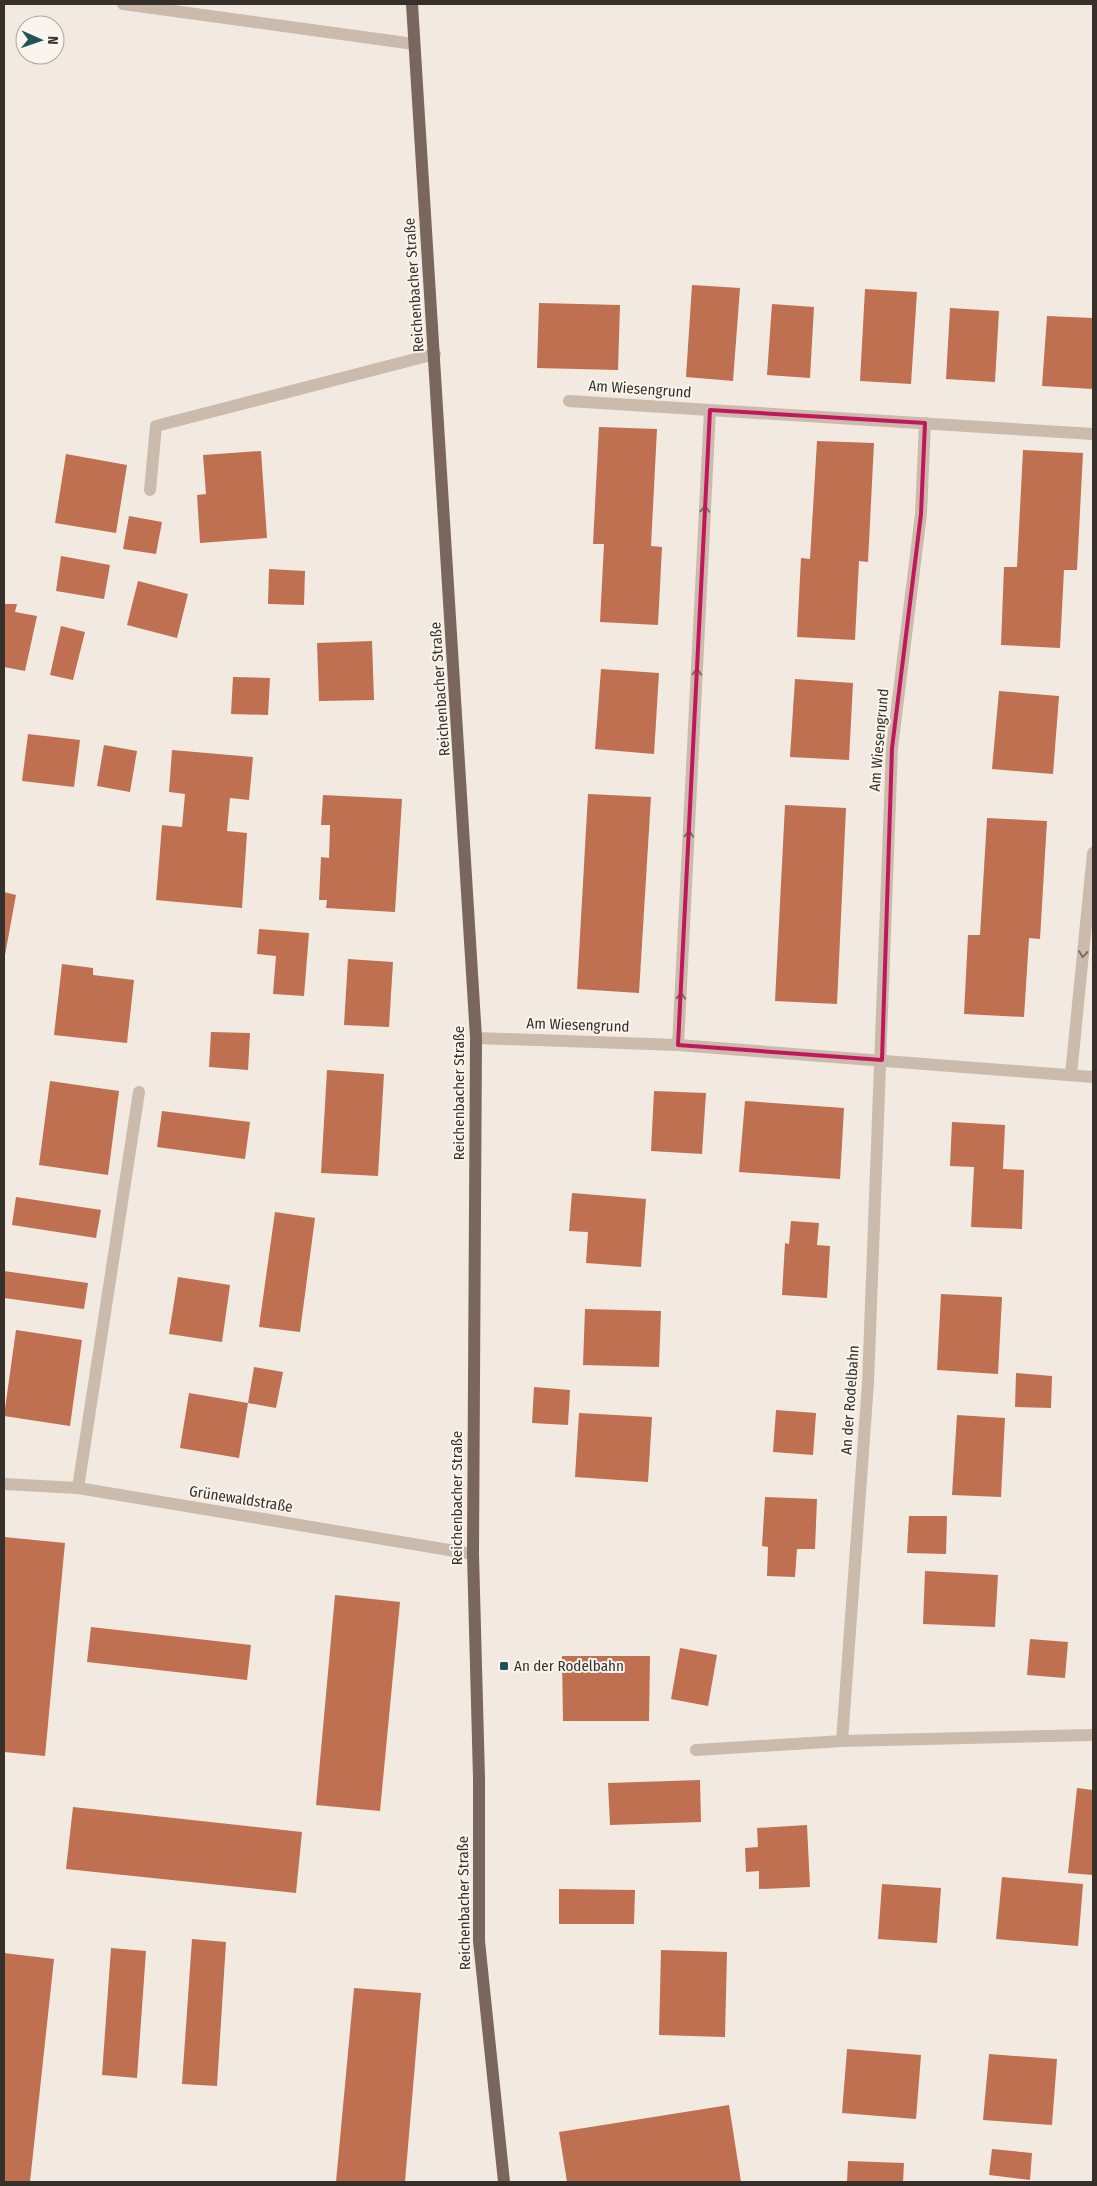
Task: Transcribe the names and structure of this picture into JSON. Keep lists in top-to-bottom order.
{
  "streets": {
    "main road": ["Reichenbacher Straße"],
    "street": ["Am Wiesengrund", "An der Rodelbahn", "Grünewaldstraße"]
  },
  "crossings": [
    ["Reichenbacher Straße", "Am Wiesengrund"],
    ["Reichenbacher Straße", "Grünewaldstraße"],
    ["Am Wiesengrund", "An der Rodelbahn"]
  ],
  "places": {
    "transit": ["An der Rodelbahn"]
  },
  "north": "right"
}
